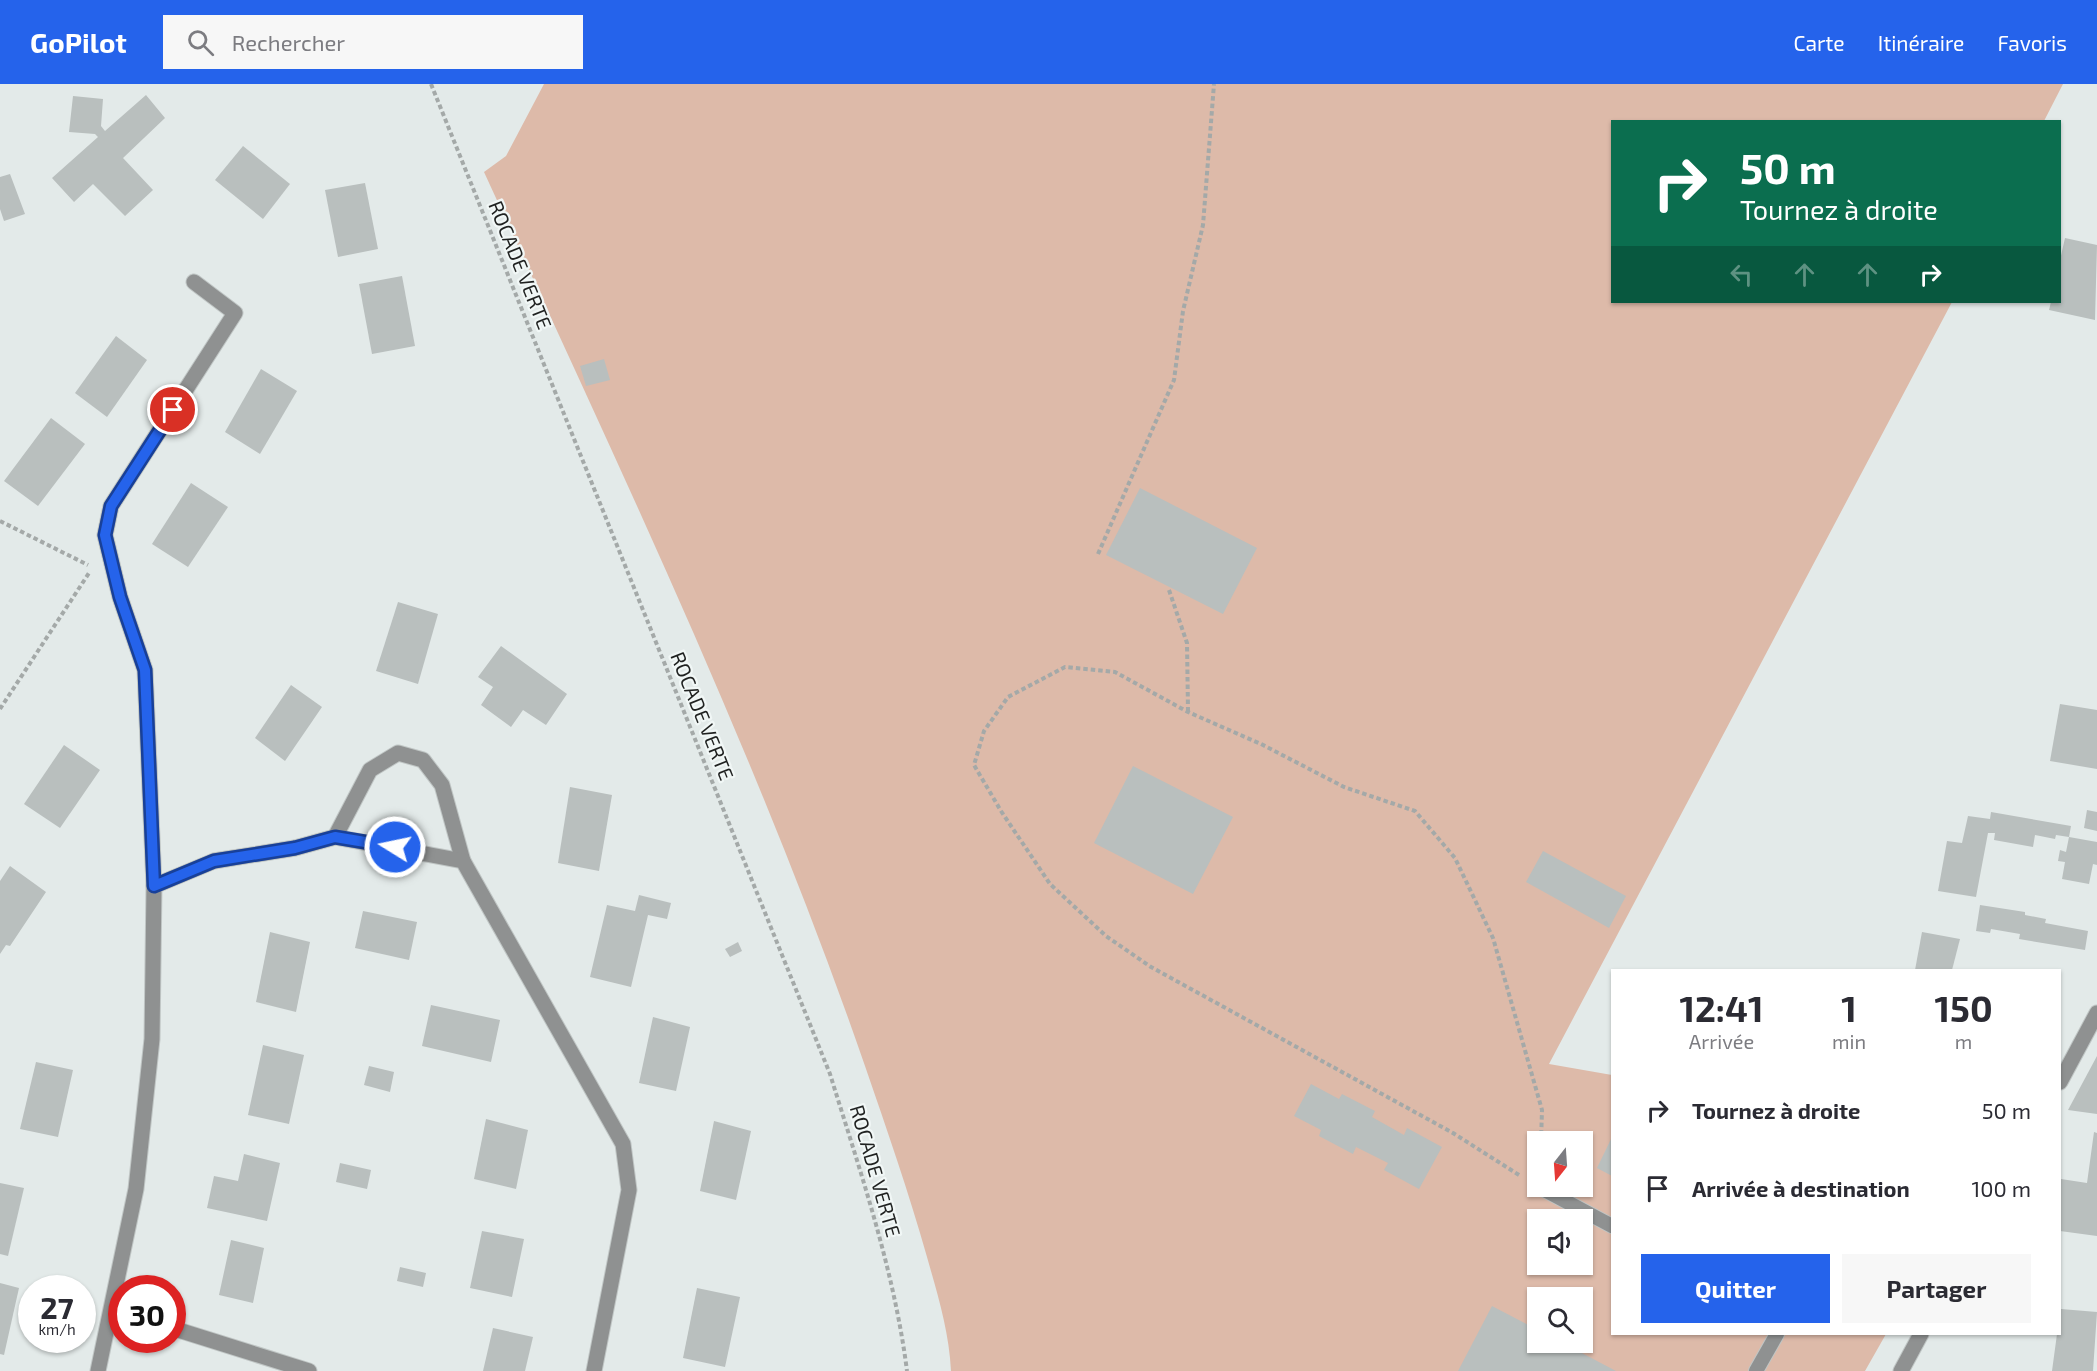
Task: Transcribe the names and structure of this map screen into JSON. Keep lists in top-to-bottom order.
{
  "streets": {
    "path": ["ROCADE VERTE"]
  },
  "north": "bottom",
  "page": {
    "header": "GoPilot",
    "search": "Rechercher",
    "nav": ["Carte", "Itinéraire", "Favoris"],
    "turn": ["50 m", "Tournez à droite"],
    "eta": [
      "12:41",
      "Arrivée",
      "1",
      "min",
      "150",
      "m"
    ],
    "list": [
      {
        "name": "Tournez à droite",
        "value": "50 m"
      },
      {
        "name": "Arrivée à destination",
        "value": "100 m"
      }
    ],
    "buttons": ["Quitter", "Partager"],
    "speed": "27 km/h",
    "limit": "30"
  }
}
